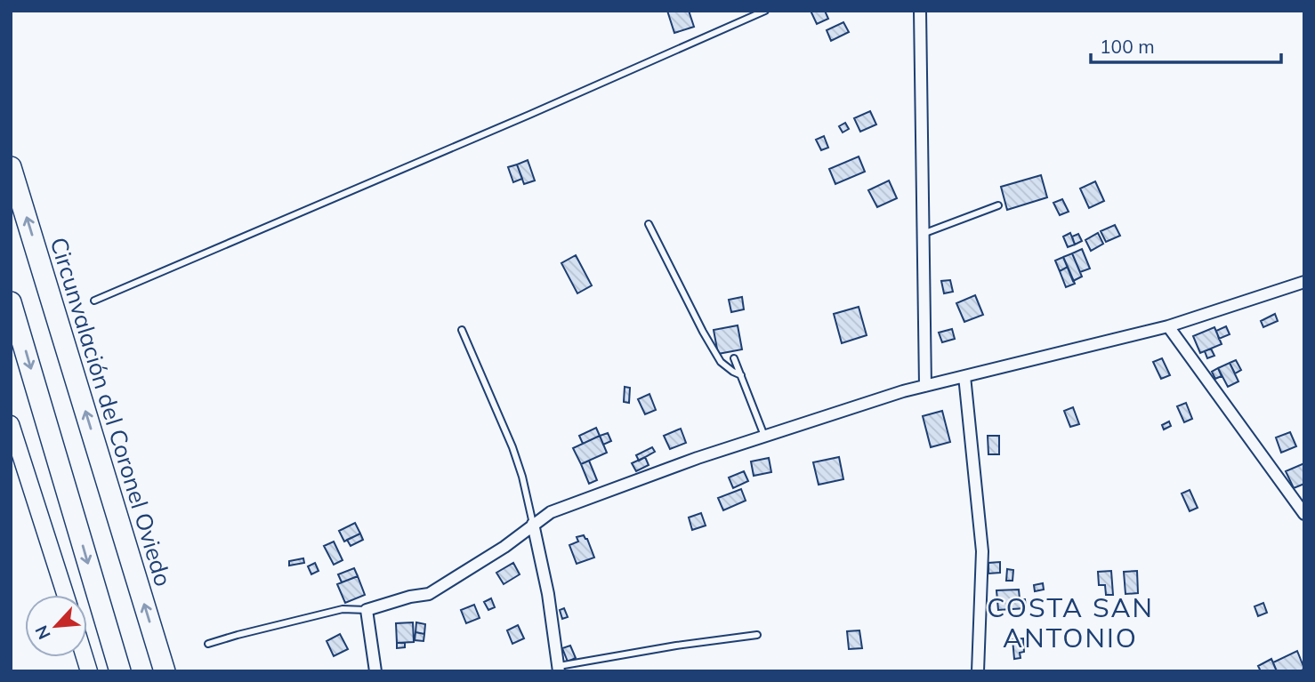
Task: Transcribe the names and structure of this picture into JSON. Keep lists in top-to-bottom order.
{
  "streets": {
    "highway": ["Circunvalación del Coronel Oviedo"]
  },
  "districts": ["COSTA SAN ANTONIO"],
  "scale_bar": "100 m",
  "north": "bottom left"
}
